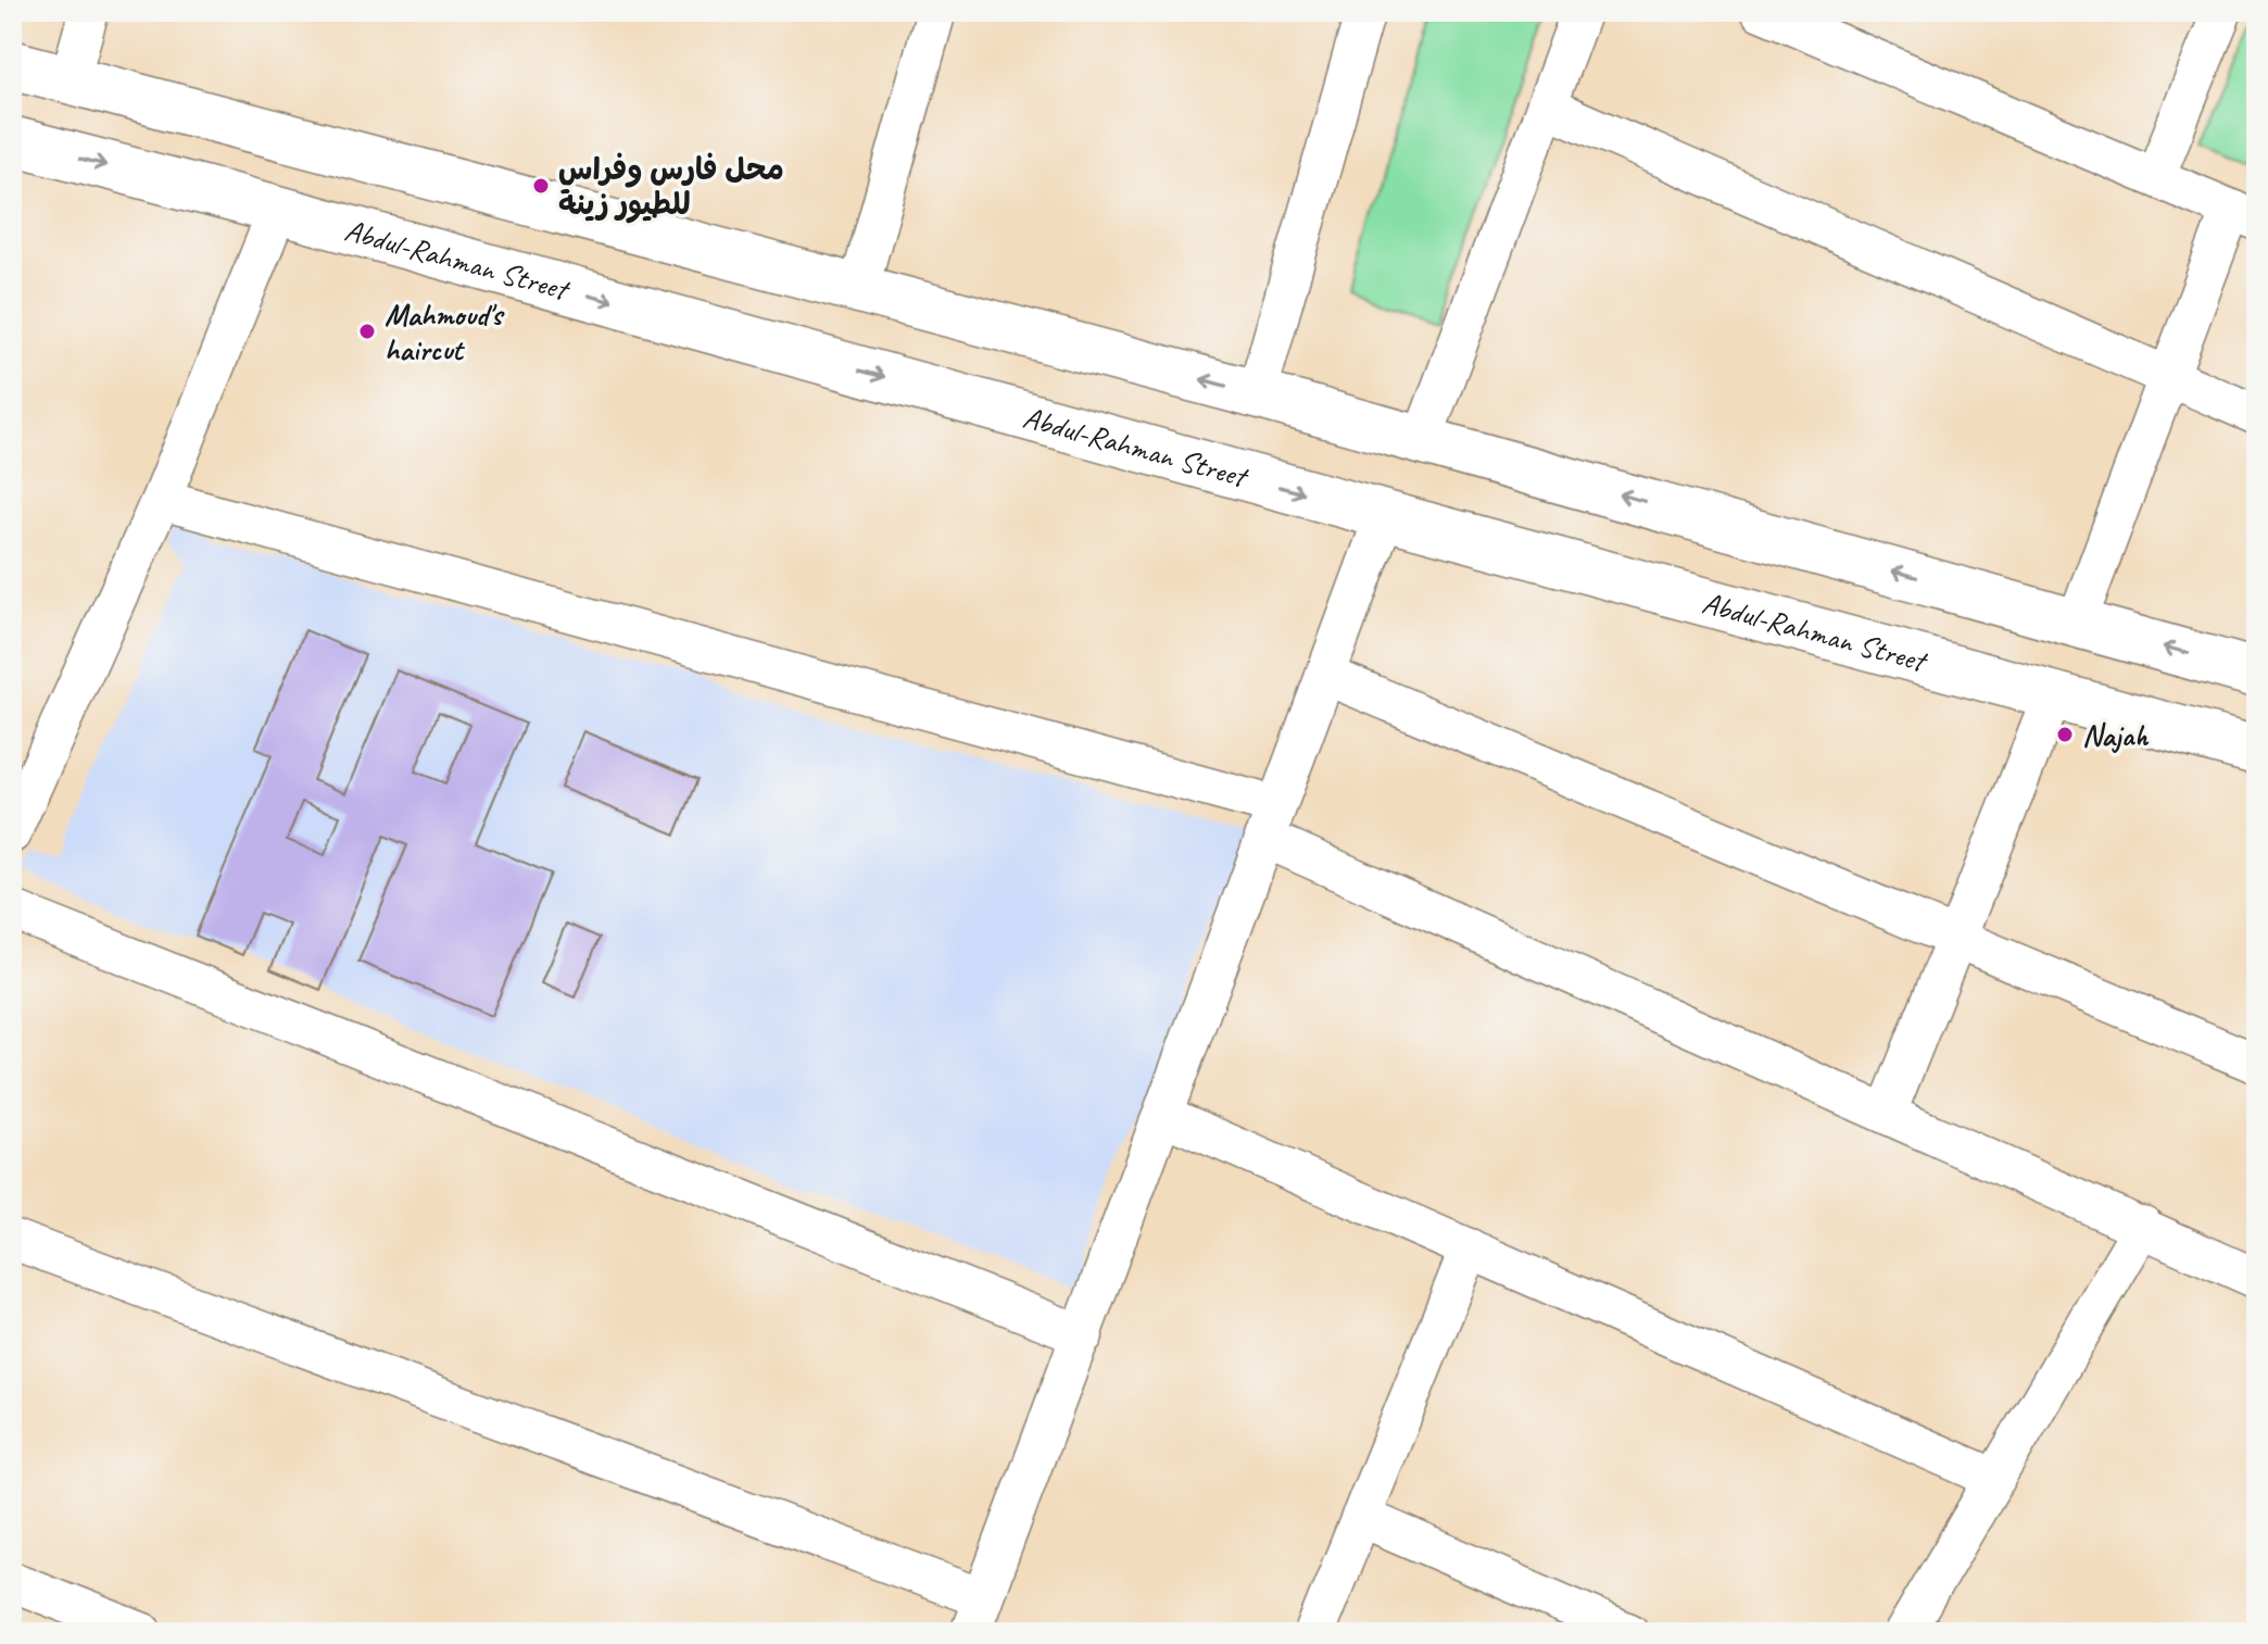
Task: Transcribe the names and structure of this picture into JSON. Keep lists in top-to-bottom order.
{
  "streets": {
    "main road": ["Abdul-Rahman Street"]
  },
  "places": ["محل فارس وفراس للطيور زينة", "Mahmoud's haircut", "Najah"]
}
